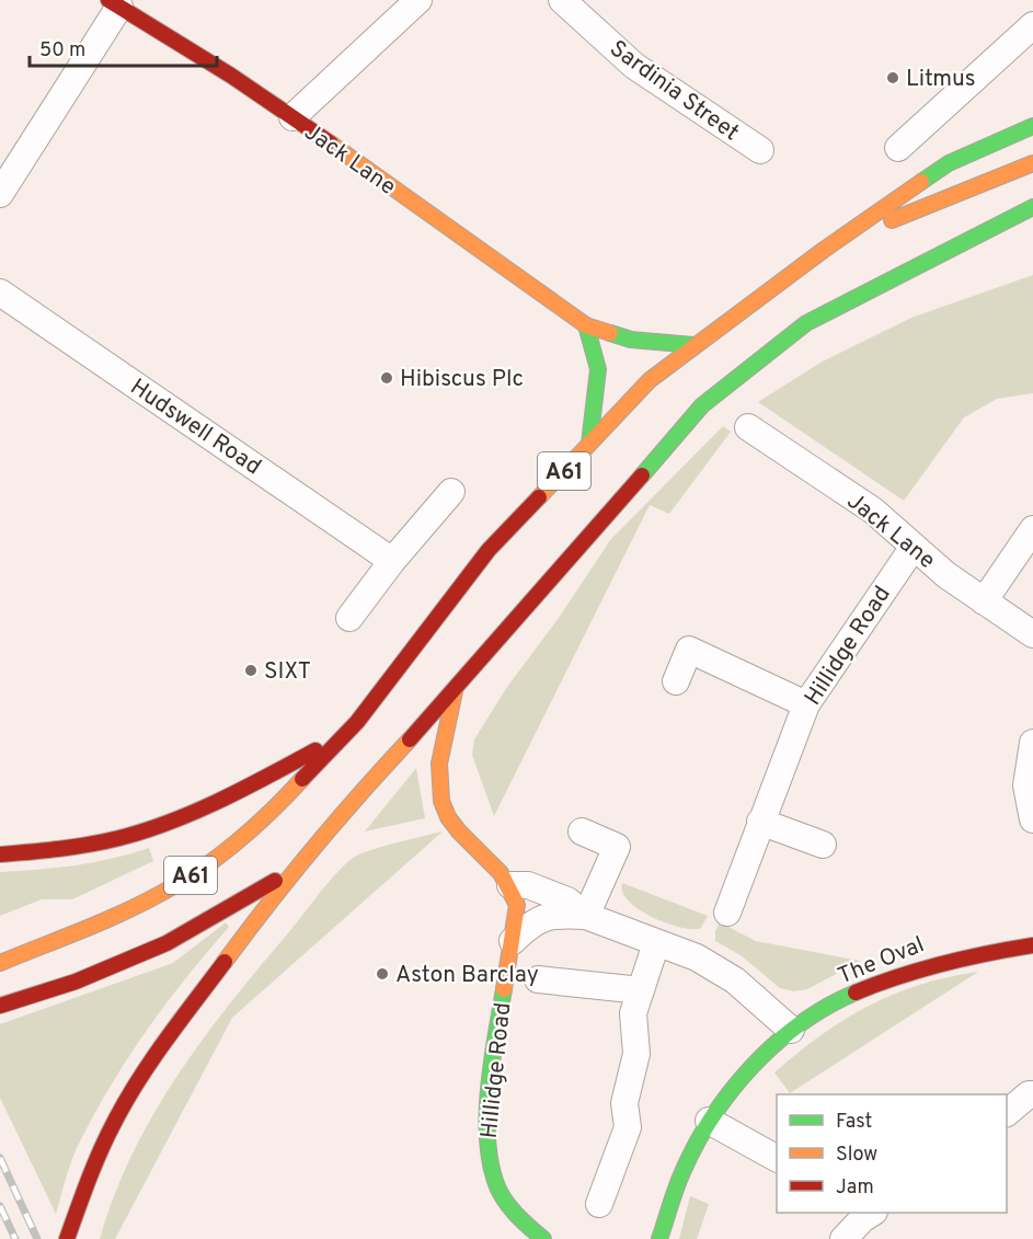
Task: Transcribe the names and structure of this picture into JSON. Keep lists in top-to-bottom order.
{
  "streets": {
    "main road": [
      "Jack Lane",
      "A61",
      "Hillidge Road",
      "The Oval"
    ],
    "street": ["Sardinia Street", "Hudswell Road"]
  },
  "crossings": [
    ["Jack Lane", "A61"],
    ["Jack Lane", "Hillidge Road"]
  ],
  "places": [
    "Litmus",
    "Hibiscus Plc",
    "SIXT",
    "Aston Barclay"
  ],
  "legend": ["Fast", "Slow", "Jam"],
  "scale_bar": "50 m"
}
